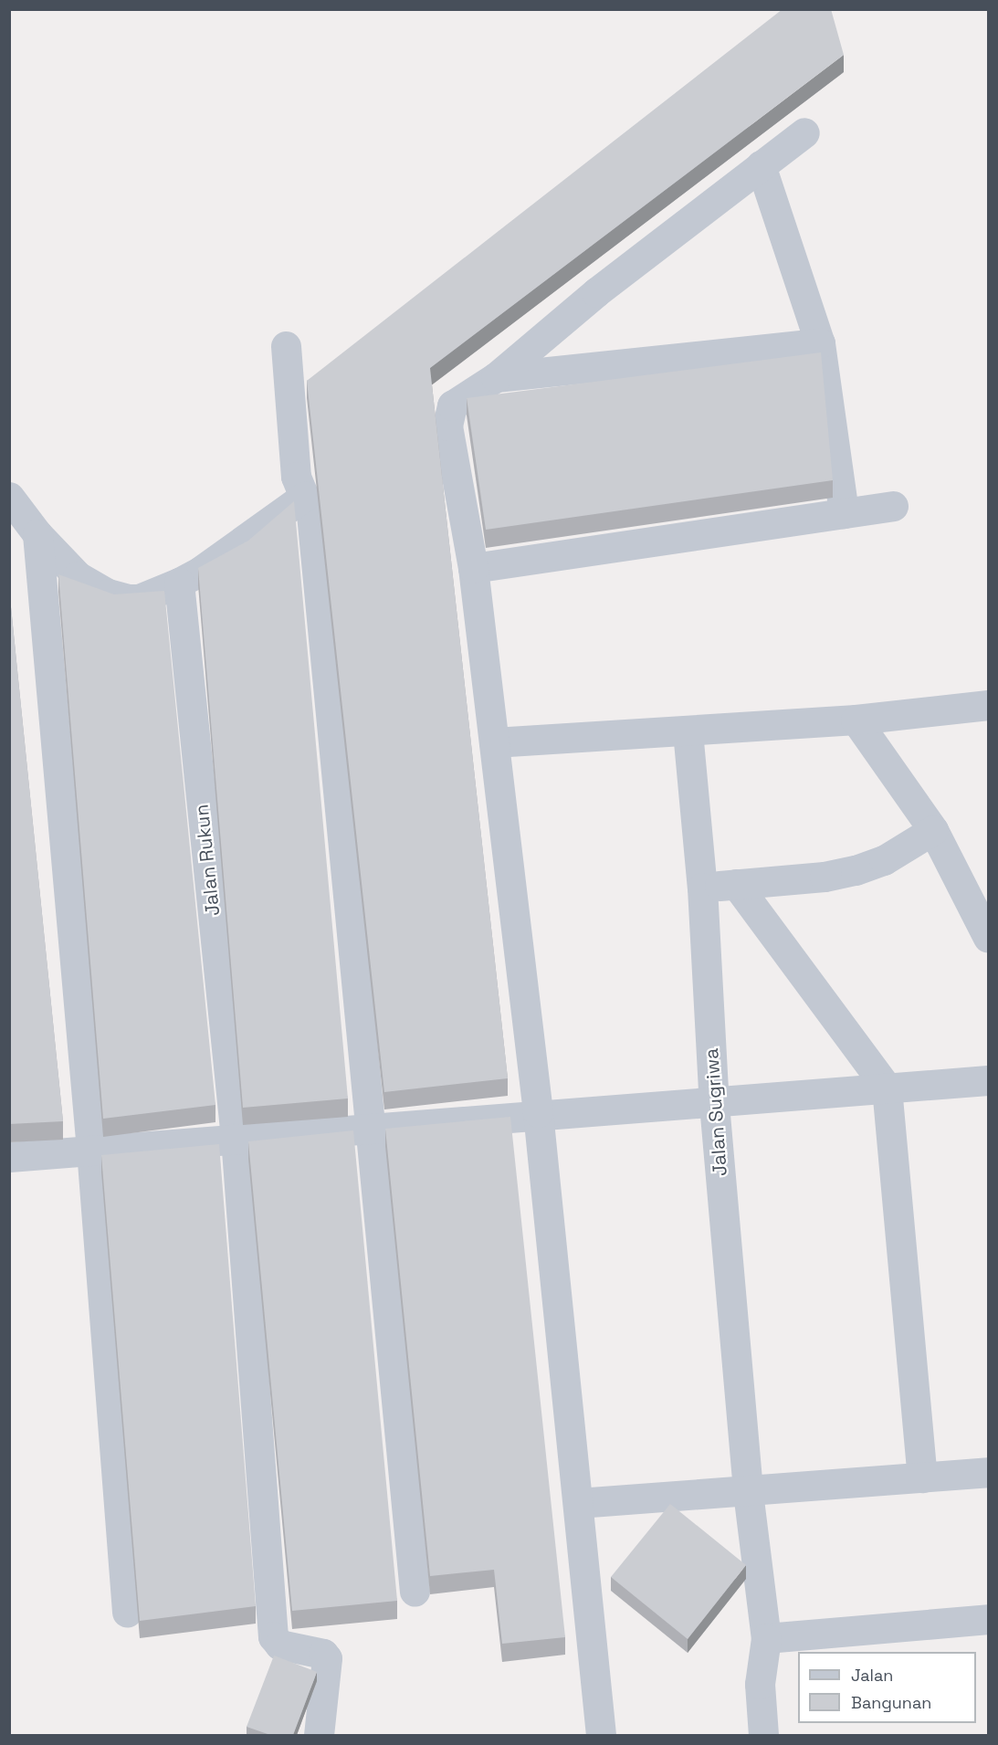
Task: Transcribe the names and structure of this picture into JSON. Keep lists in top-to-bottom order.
{
  "streets": {
    "street": ["Jalan Rukun", "Jalan Sugriwa"]
  },
  "legend": ["Jalan", "Bangunan"]
}
